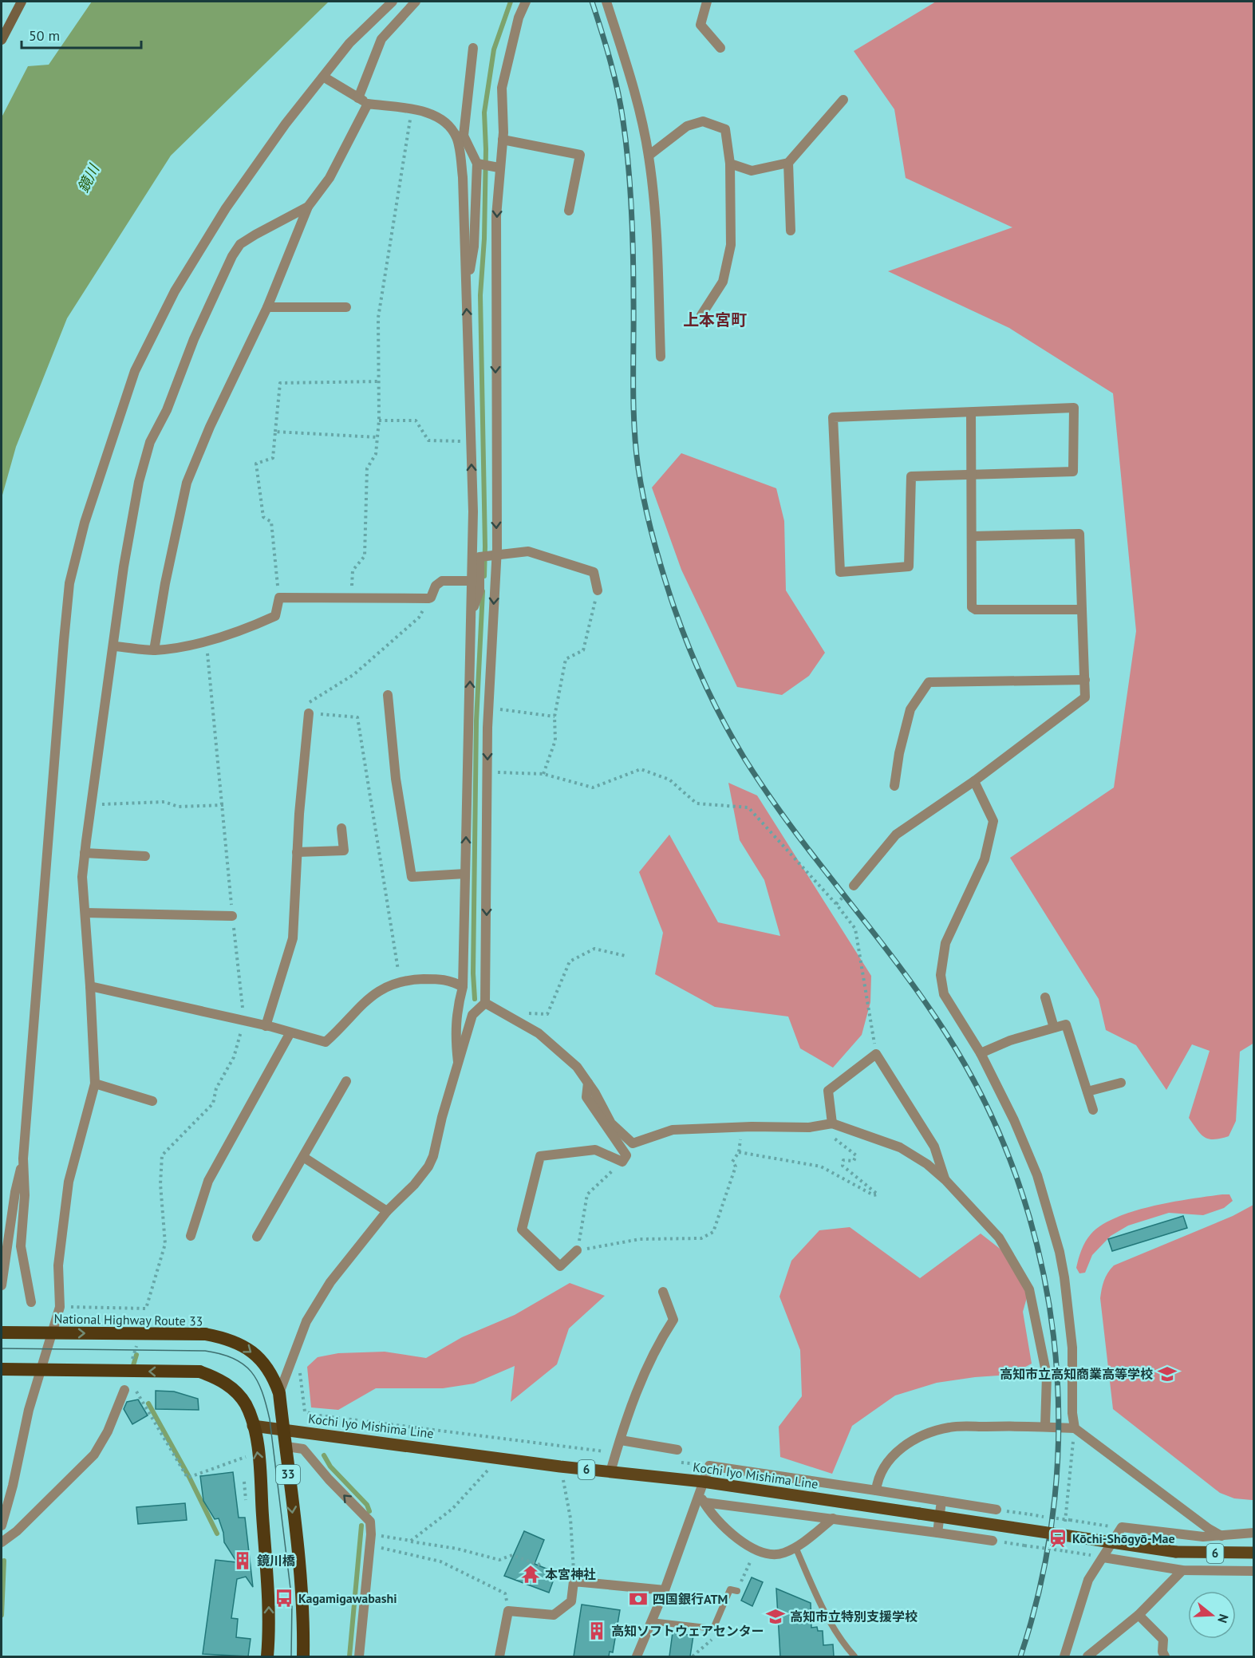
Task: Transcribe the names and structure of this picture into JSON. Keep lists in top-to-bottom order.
{
  "streets": {
    "highway": ["National Highway Route 33", "33"],
    "main road": ["Kochi Iyo Mishima Line", "6"]
  },
  "crossings": [
    ["National Highway Route 33", "Kochi Iyo Mishima Line"],
    ["Kochi Iyo Mishima Line", "33"]
  ],
  "districts": ["上本宮町"],
  "water": ["鏡川"],
  "places": {
    "school or university": ["高知市立高知商業高等学校", "高知市立特別支援学校"],
    "station": ["Kōchi-Shōgyō-Mae"],
    "building": ["鏡川橋", "高知ソフトウェアセンター"],
    "temple": ["本宮神社"],
    "bus stop": ["Kagamigawabashi"],
    "bank": ["四国銀行ATM"]
  },
  "scale_bar": "50 m",
  "north": "right"
}
